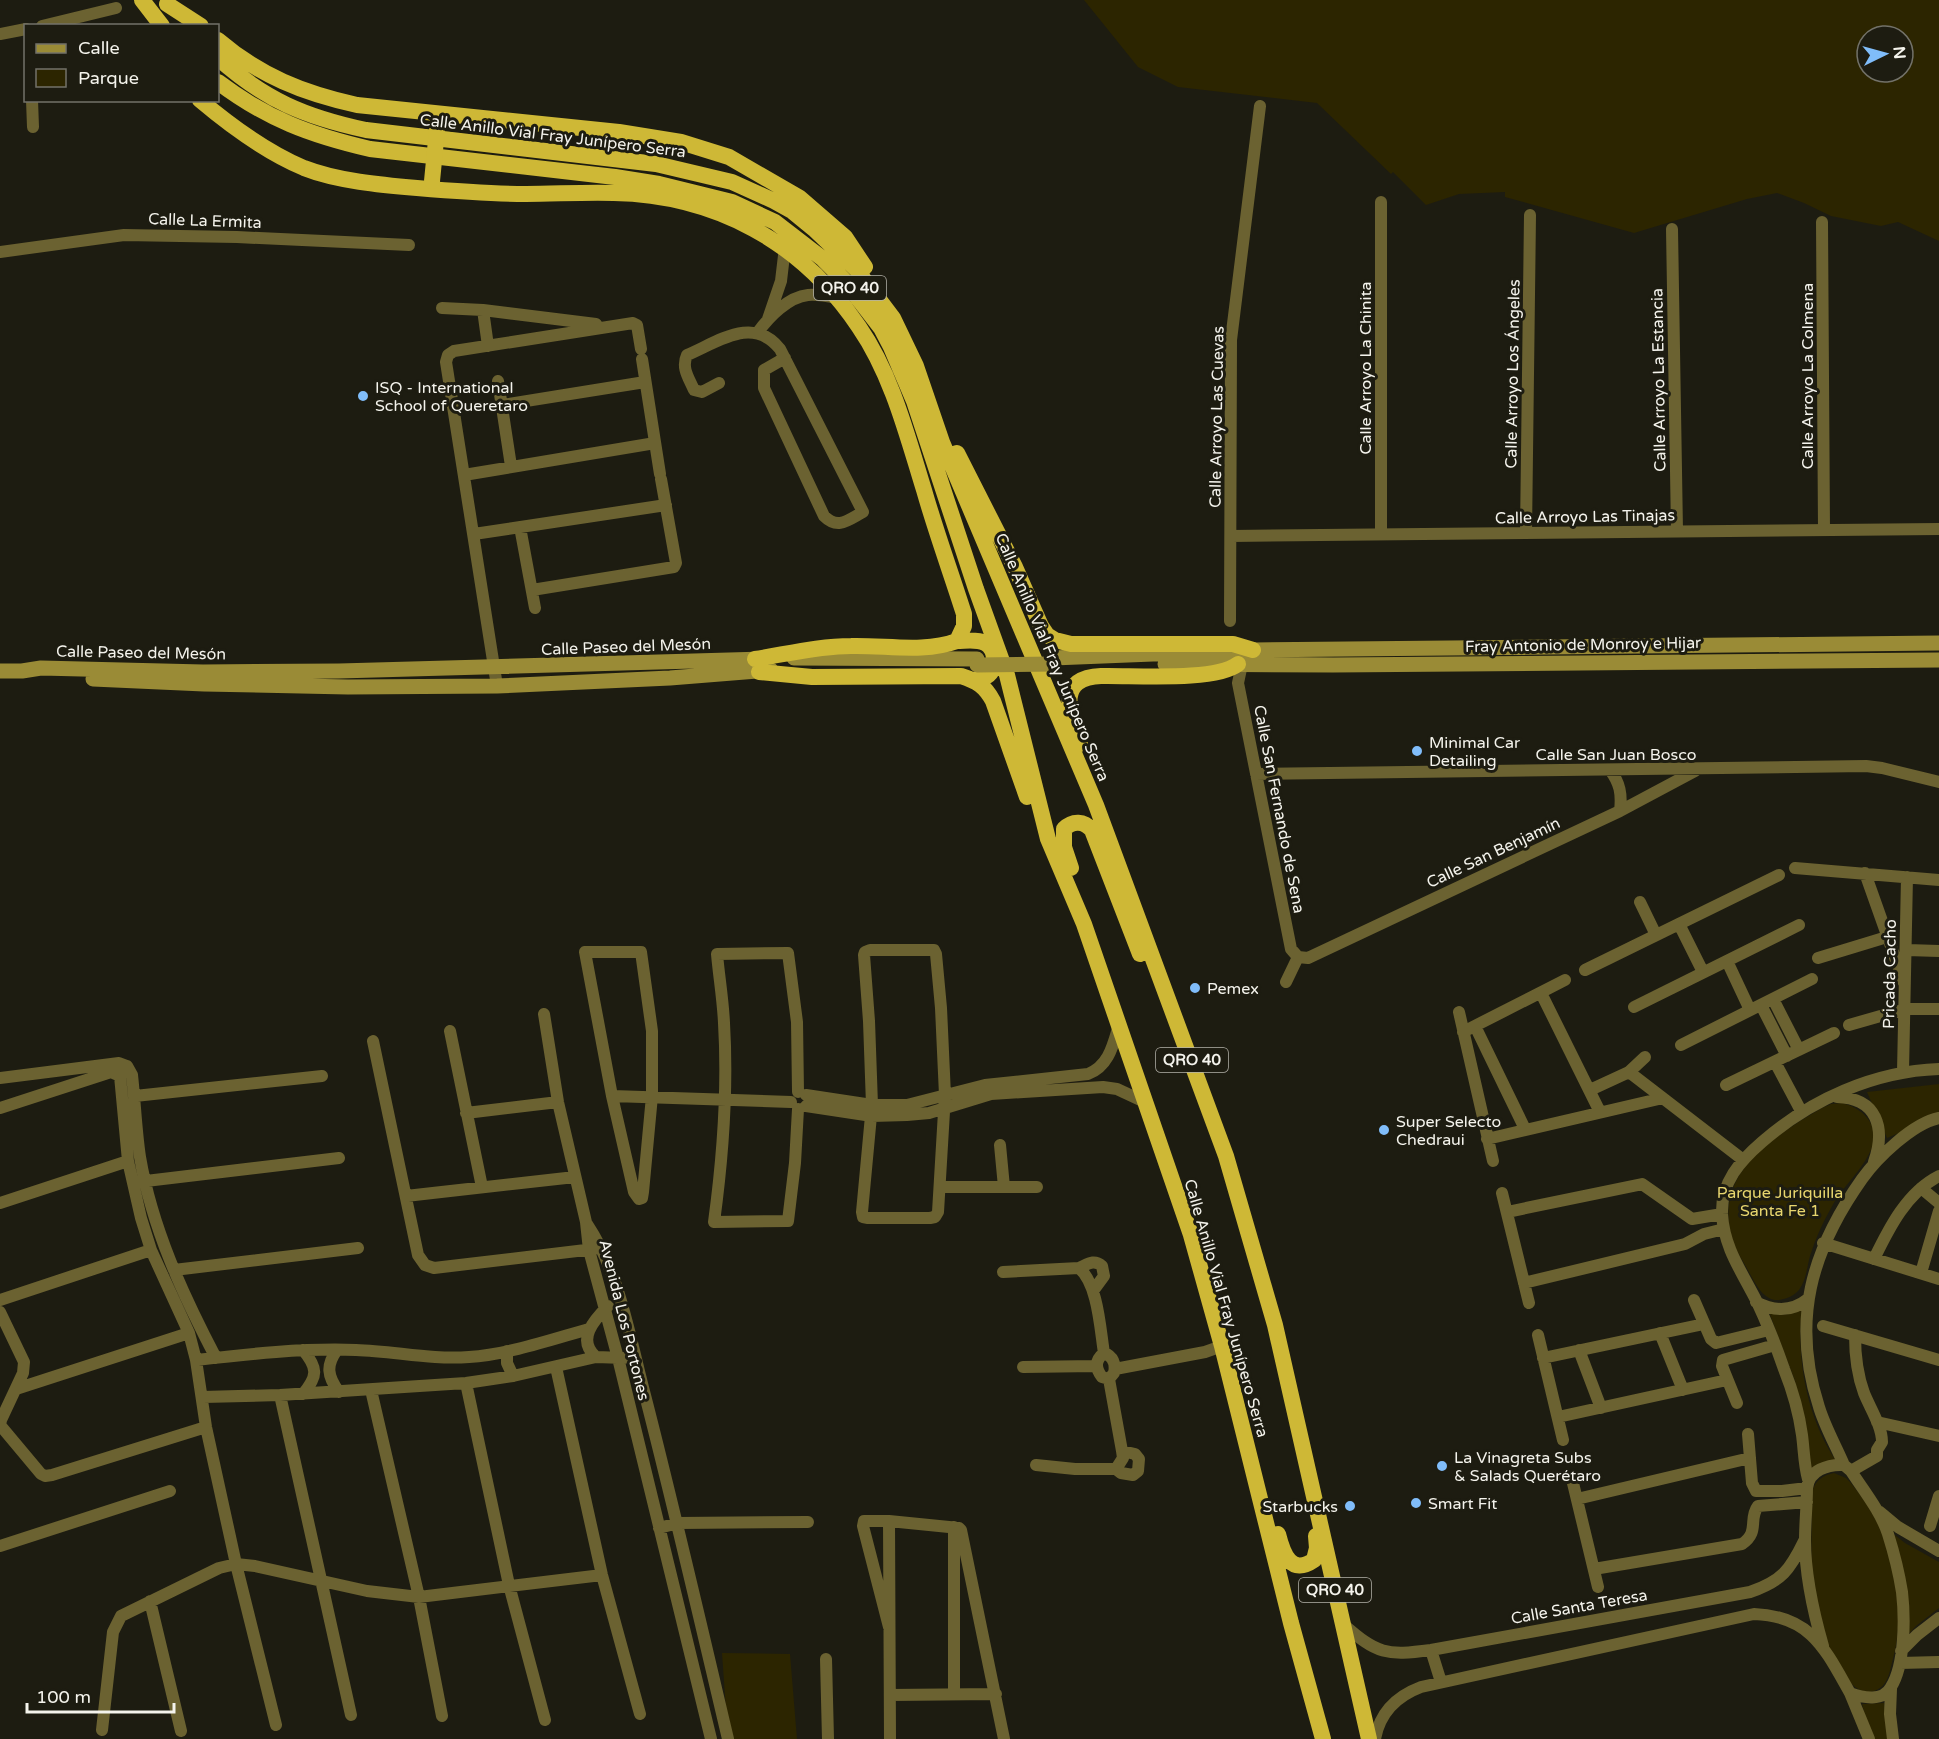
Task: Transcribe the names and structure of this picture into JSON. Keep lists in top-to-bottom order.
{
  "streets": {
    "highway": ["Calle Anillo Vial Fray Junípero Serra", "QRO 40"],
    "main road": ["Fray Antonio de Monroy e Hijar", "Calle Paseo del Mesón"],
    "street": [
      "Calle La Ermita",
      "Calle Arroyo La Chinita",
      "Calle Arroyo Los Ángeles",
      "Calle Arroyo La Colmena",
      "Calle Arroyo La Estancia",
      "Calle Arroyo Las Cuevas",
      "Calle Arroyo Las Tinajas",
      "Calle San Juan Bosco",
      "Calle San Fernando de Sena",
      "Calle San Benjamín",
      "Pricada Cacho",
      "Avenida Los Portones",
      "Calle Santa Teresa"
    ]
  },
  "crossings": [
    ["Calle Anillo Vial Fray Junípero Serra", "Calle Santa Teresa"],
    ["Calle Arroyo La Chinita", "Calle Arroyo Las Tinajas"],
    ["Calle Arroyo Los Ángeles", "Calle Arroyo Las Tinajas"],
    ["Calle Arroyo La Colmena", "Calle Arroyo Las Tinajas"],
    ["Calle Arroyo La Estancia", "Calle Arroyo Las Tinajas"],
    ["Calle Arroyo Las Cuevas", "Calle Arroyo Las Tinajas"],
    ["Fray Antonio de Monroy e Hijar", "Calle San Fernando de Sena"],
    ["Calle San Juan Bosco", "Calle San Fernando de Sena"],
    ["Calle San Juan Bosco", "Calle San Benjamín"],
    ["Calle San Fernando de Sena", "Calle San Benjamín"]
  ],
  "parks": ["Parque Juriquilla Santa Fe 1"],
  "places": [
    "ISQ - International School of Queretaro",
    "Minimal Car Detailing",
    "Pemex",
    "Super Selecto Chedraui",
    "La Vinagreta Subs & Salads Querétaro",
    "Smart Fit",
    "Starbucks"
  ],
  "legend": ["Calle", "Parque"],
  "scale_bar": "100 m",
  "north": "right"
}
